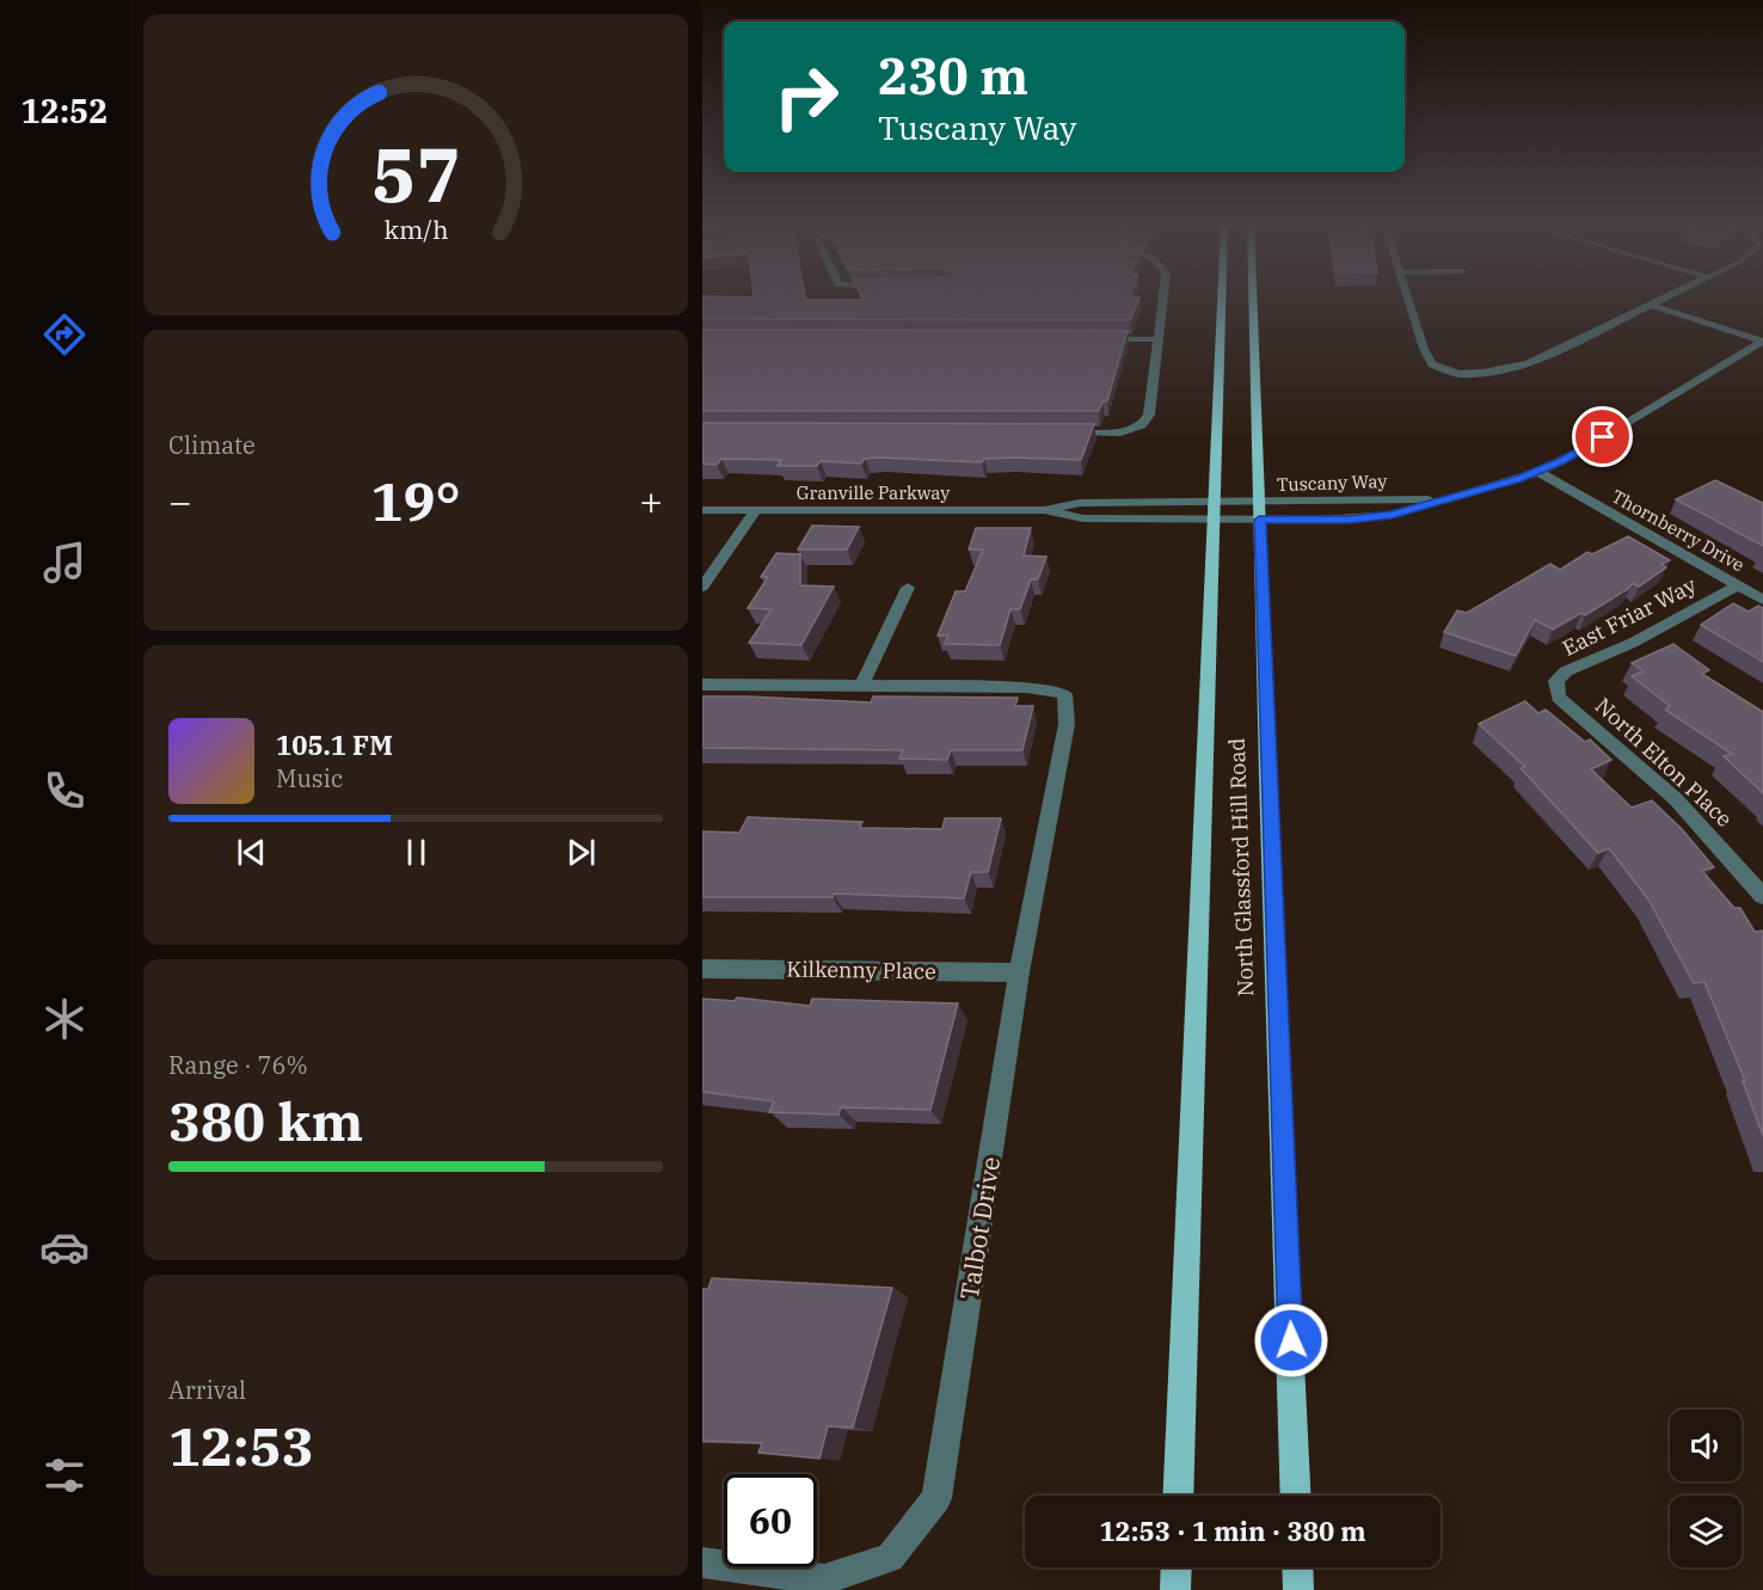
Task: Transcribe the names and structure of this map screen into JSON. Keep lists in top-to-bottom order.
{
  "streets": {
    "main road": ["North Glassford Hill Road"],
    "street": [
      "Tuscany Way",
      "Granville Parkway",
      "Thornberry Drive",
      "East Friar Way",
      "North Elton Place",
      "Kilkenny Place",
      "Talbot Drive"
    ]
  },
  "crossings": [
    ["Tuscany Way", "Granville Parkway"],
    ["Tuscany Way", "Thornberry Drive"],
    ["Tuscany Way", "North Glassford Hill Road"],
    ["Granville Parkway", "North Glassford Hill Road"],
    ["Thornberry Drive", "East Friar Way"],
    ["East Friar Way", "North Elton Place"],
    ["Kilkenny Place", "Talbot Drive"]
  ],
  "page": {
    "tabs": "12:52",
    "turn": ["230 m", "Tuscany Way"],
    "tile": [
      "Climate",
      ["Range · 76%", "380 km"],
      ["Arrival", "12:53"]
    ],
    "heat": ["−", "19°", "+"],
    "song": ["105.1 FM", "Music"],
    "limit": "60",
    "trip": "12:53 · 1 min · 380 m",
    "gauge": ["57", "km/h"]
  }
}
